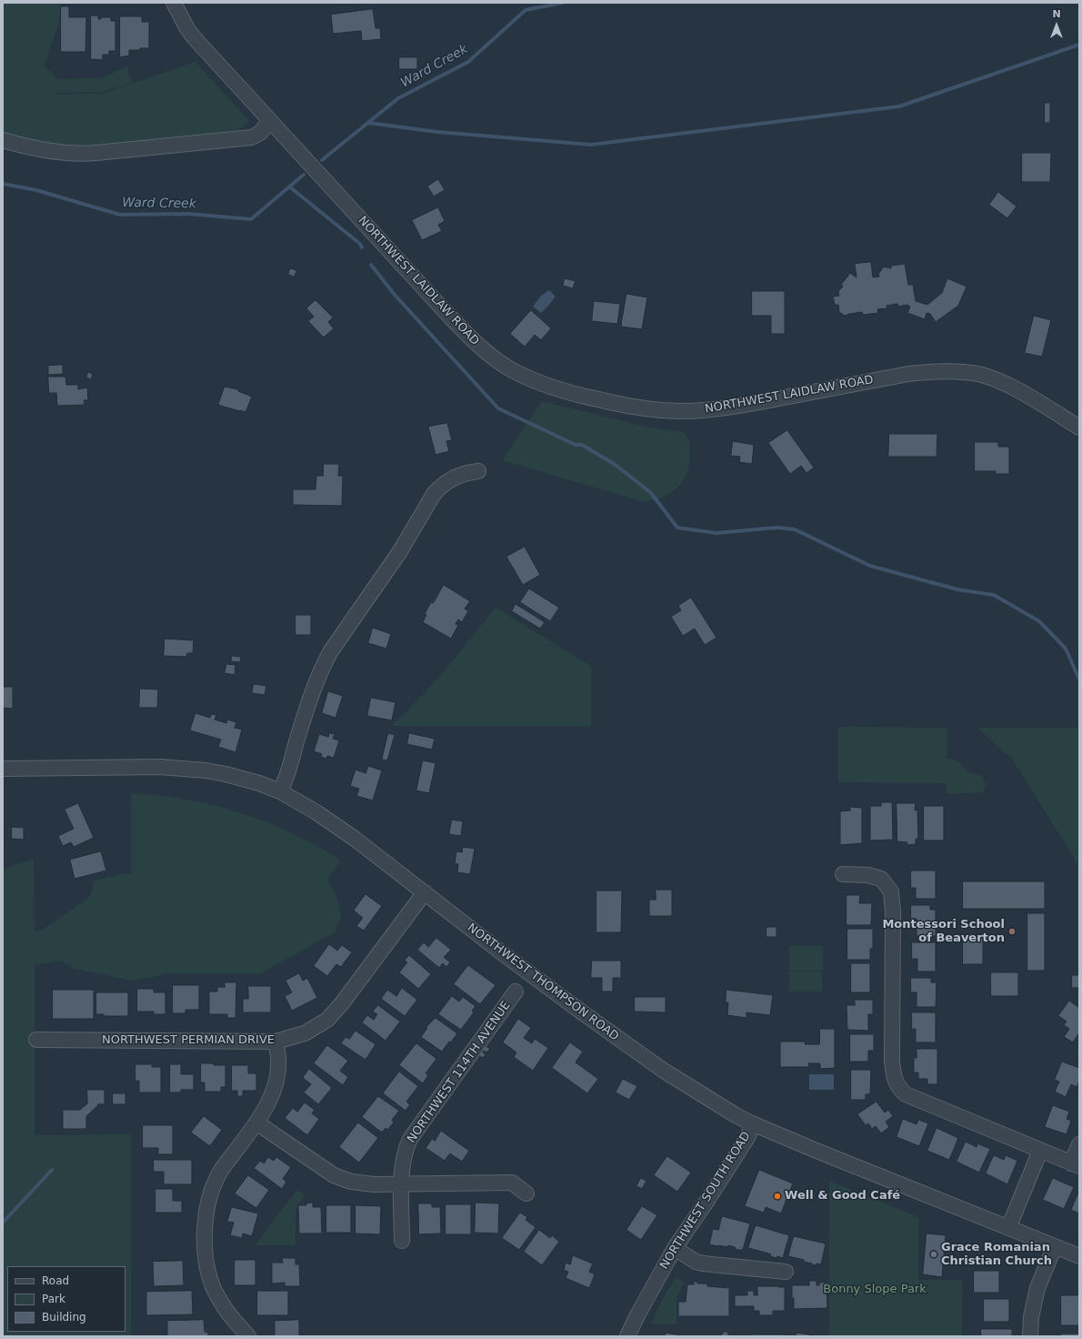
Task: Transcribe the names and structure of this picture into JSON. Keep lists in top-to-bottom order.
{
  "streets": {
    "street": [
      "NORTHWEST LAIDLAW ROAD",
      "NORTHWEST THOMPSON ROAD",
      "NORTHWEST PERMIAN DRIVE",
      "NORTHWEST 114TH AVENUE",
      "NORTHWEST SOUTH ROAD"
    ]
  },
  "crossings": [
    ["NORTHWEST THOMPSON ROAD", "NORTHWEST PERMIAN DRIVE"],
    ["NORTHWEST THOMPSON ROAD", "NORTHWEST SOUTH ROAD"]
  ],
  "water": ["Ward Creek"],
  "parks": ["Bonny Slope Park"],
  "places": ["Montessori School of Beaverton", "Well & Good Café", "Grace Romanian Christian Church"],
  "legend": ["Road", "Park", "Building"],
  "north": "top"
}
